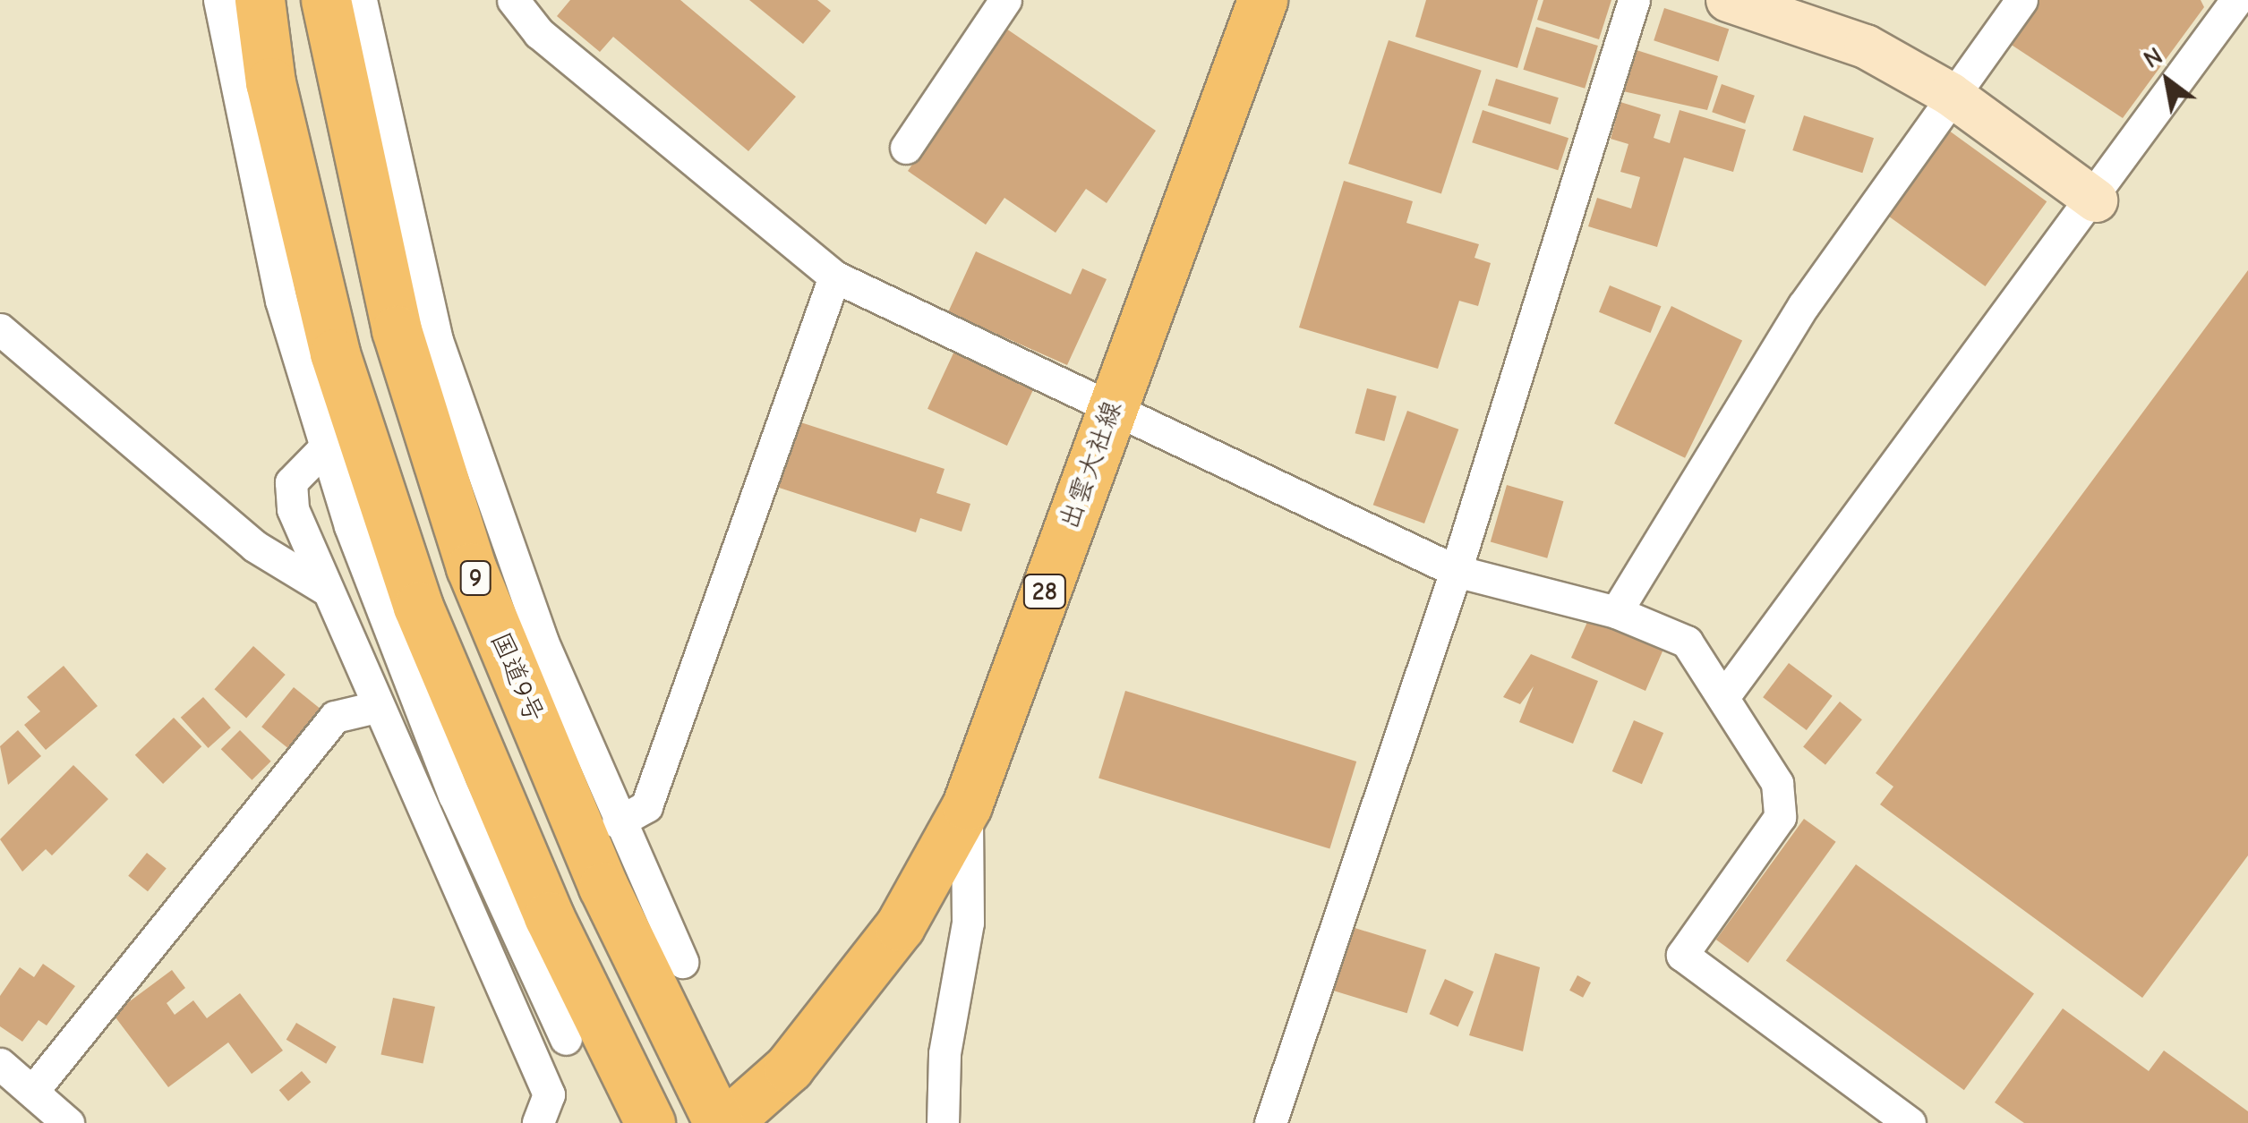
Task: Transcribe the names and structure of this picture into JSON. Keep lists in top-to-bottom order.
{
  "streets": {
    "main road": [
      "出雲大社線",
      "9",
      "28",
      "国道9号"
    ]
  },
  "crossings": [
    ["出雲大社線", "国道9号"]
  ],
  "north": "top left"
}
